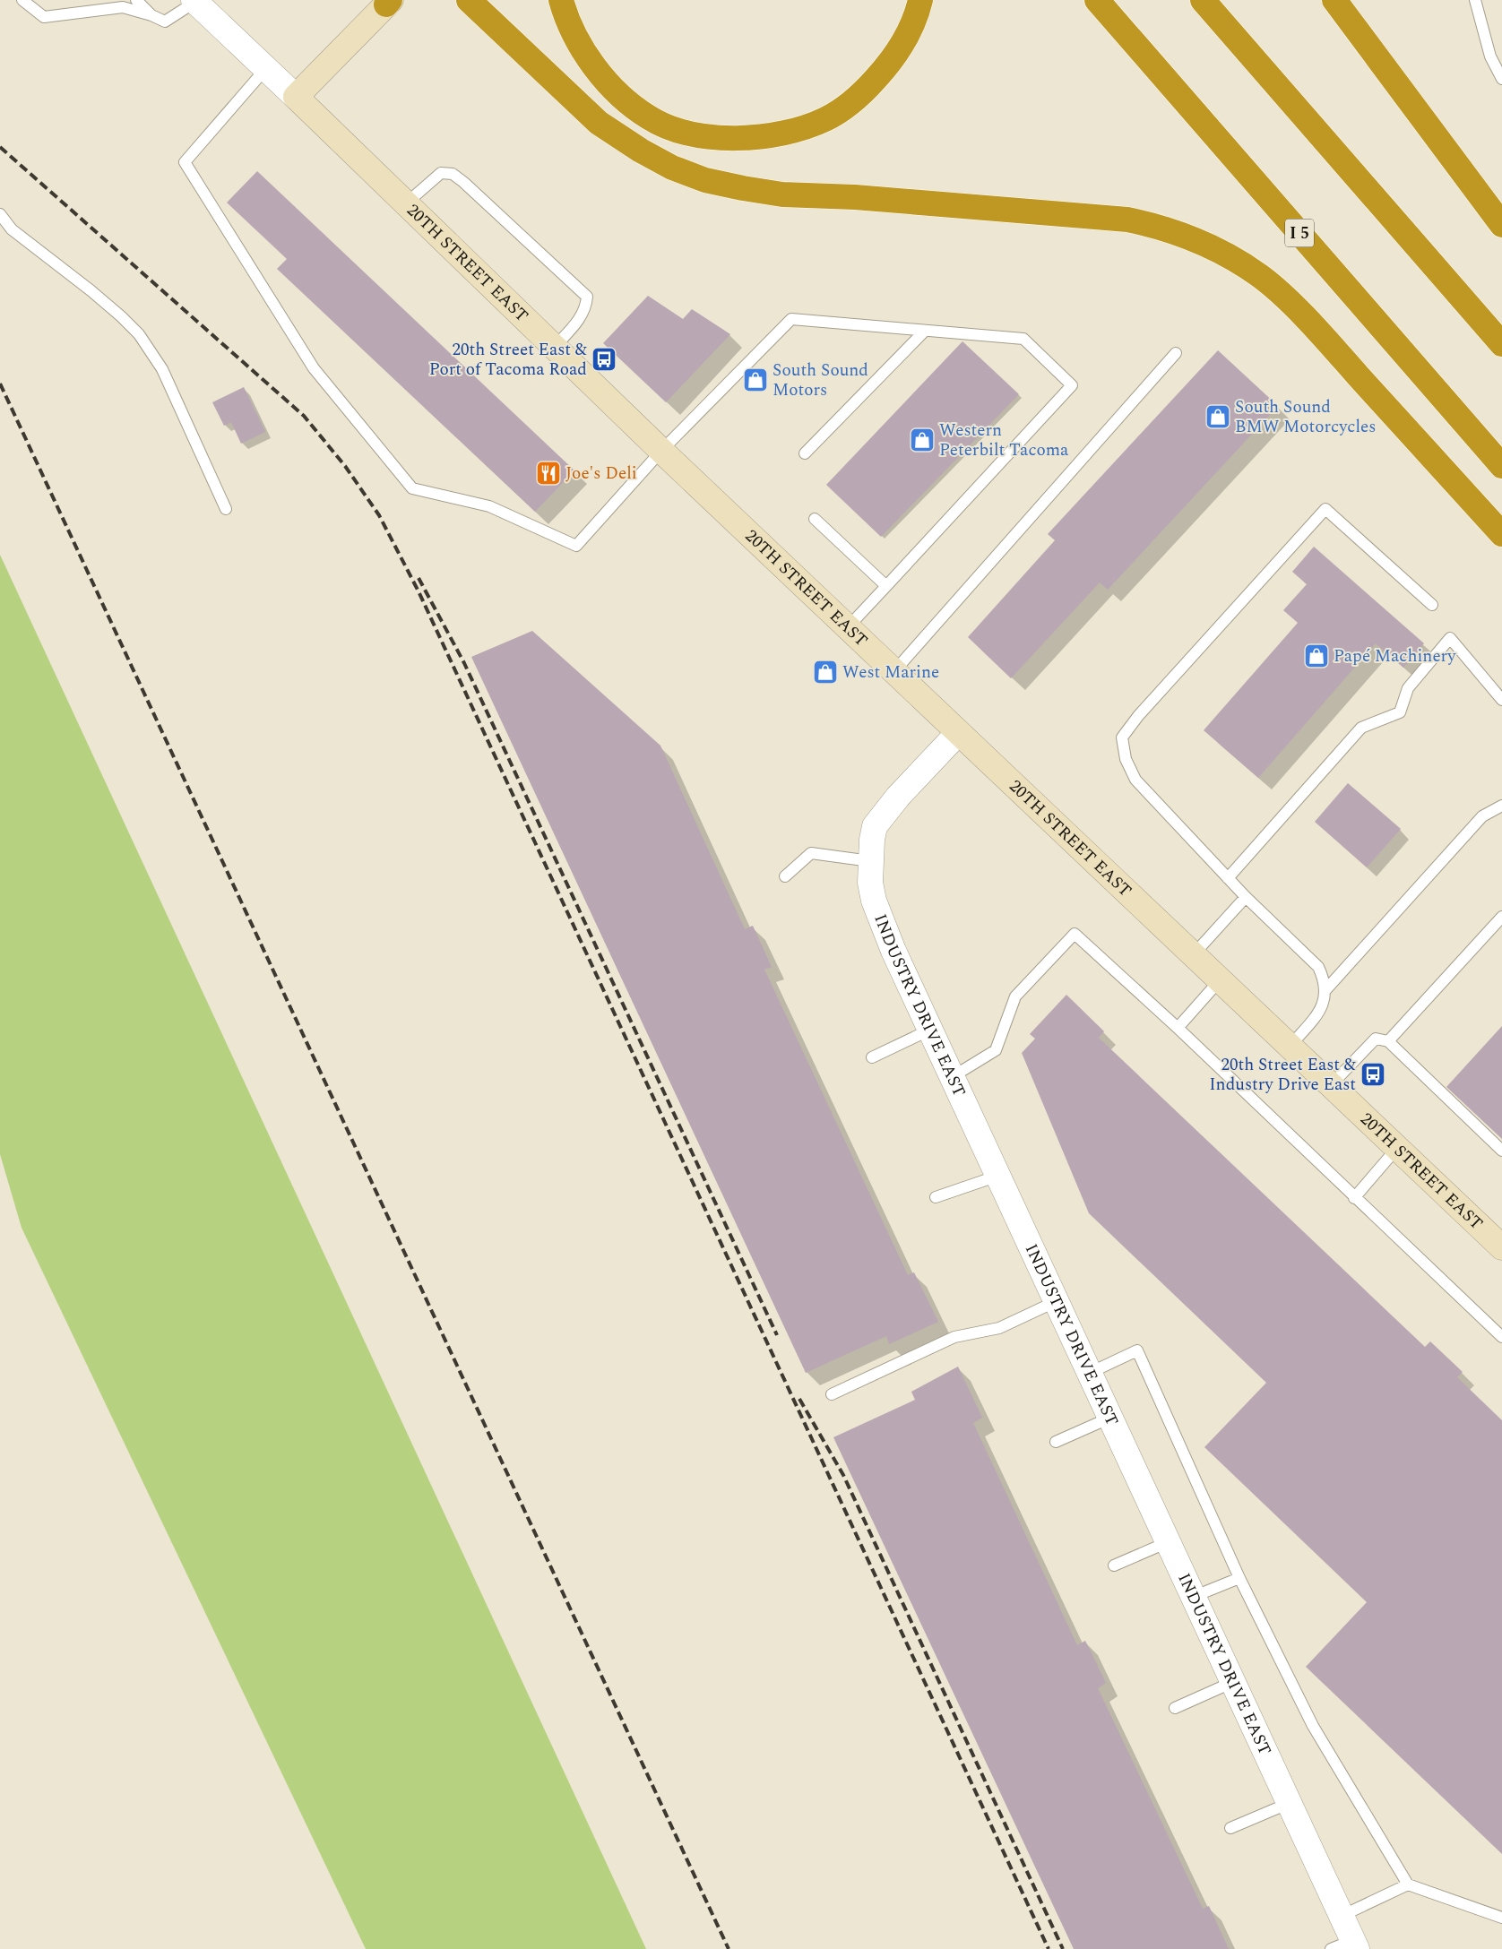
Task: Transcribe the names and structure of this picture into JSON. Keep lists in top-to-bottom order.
{
  "streets": {
    "highway": ["I 5"],
    "main road": ["20TH STREET EAST"],
    "street": ["INDUSTRY DRIVE EAST"]
  },
  "crossings": [
    ["20TH STREET EAST", "INDUSTRY DRIVE EAST"]
  ],
  "places": {
    "bus stop": ["20th Street East & Port of Tacoma Road", "20th Street East & Industry Drive East"],
    "shop": [
      "South Sound Motors",
      "South Sound BMW Motorcycles",
      "Western Peterbilt Tacoma",
      "Papé Machinery",
      "West Marine"
    ],
    "restaurant": ["Joe's Deli"]
  }
}
